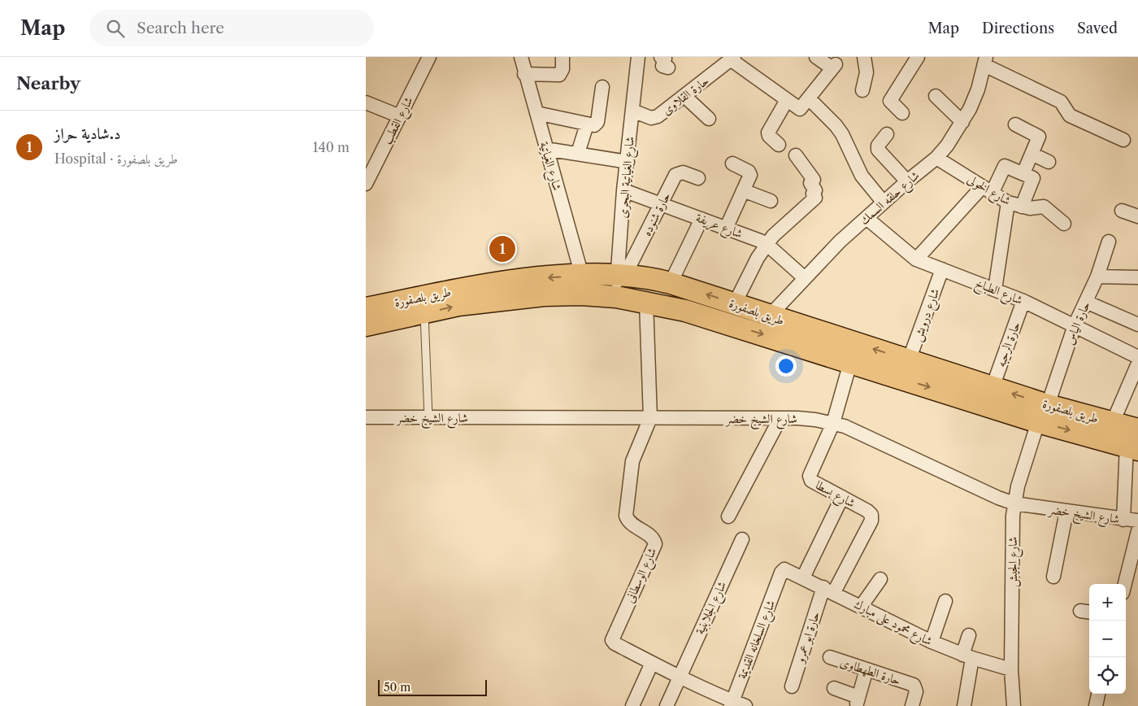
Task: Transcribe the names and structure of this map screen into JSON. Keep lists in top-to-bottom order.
{
  "streets": {
    "main road": ["طريق بلصفورة"],
    "street": [
      "حارة القلاوى",
      "شارع القطب",
      "شارع الغياتية",
      "شارع الغياتية البحرى",
      "شارع الخولى",
      "شارع حلقه السمك",
      "حارة شنوده",
      "شارع عريفة",
      "شارع الطباخ",
      "شارع درويش",
      "حارة الياس",
      "حارة الرحبه",
      "شارع الشيخ خضر",
      "شارع بسطا",
      "شارع الجيش",
      "شارع الوسطانى",
      "شارع الجلابنية",
      "شارع محمود على مبارك",
      "حارة ابو عمرو",
      "شارع السلخانه القديمة",
      "حارة الطهطاوى"
    ]
  },
  "crossings": [
    ["حارة القلاوى", "شارع الغياتية البحرى"],
    ["شارع الغياتية", "طريق بلصفورة"],
    ["شارع الغياتية البحرى", "حارة شنوده"],
    ["شارع الغياتية البحرى", "شارع عريفة"],
    ["شارع الغياتية البحرى", "طريق بلصفورة"],
    ["شارع الخولى", "شارع حلقه السمك"],
    ["شارع حلقه السمك", "شارع عريفة"],
    ["شارع حلقه السمك", "شارع الطباخ"],
    ["شارع حلقه السمك", "طريق بلصفورة"],
    ["حارة شنوده", "شارع عريفة"],
    ["حارة شنوده", "طريق بلصفورة"],
    ["شارع الطباخ", "شارع درويش"],
    ["شارع الطباخ", "حارة الياس"],
    ["شارع الطباخ", "حارة الرحبه"],
    ["طريق بلصفورة", "شارع درويش"],
    ["طريق بلصفورة", "حارة الياس"],
    ["طريق بلصفورة", "حارة الرحبه"],
    ["طريق بلصفورة", "شارع بسطا"],
    ["طريق بلصفورة", "شارع الجيش"],
    ["طريق بلصفورة", "شارع الوسطانى"],
    ["حارة الياس", "شارع الجيش"],
    ["شارع الشيخ خضر", "شارع بسطا"],
    ["شارع الشيخ خضر", "شارع الجيش"],
    ["شارع الشيخ خضر", "شارع الوسطانى"],
    ["شارع بسطا", "شارع محمود على مبارك"],
    ["شارع بسطا", "حارة ابو عمرو"],
    ["شارع الجيش", "شارع محمود على مبارك"],
    ["شارع الوسطانى", "شارع الجلابنية"],
    ["شارع الوسطانى", "شارع السلخانه القديمة"],
    ["شارع محمود على مبارك", "حارة ابو عمرو"],
    ["شارع محمود على مبارك", "شارع السلخانه القديمة"]
  ],
  "scale_bar": "50 m",
  "page": {
    "header": "Map",
    "search": "Search here",
    "nav": ["Map", "Directions", "Saved"],
    "heading": "Nearby",
    "list": [
      {
        "mark": "1",
        "name": "د.شادية حراز",
        "note": "Hospital · طريق بلصفورة",
        "value": "140 m"
      }
    ],
    "pins": "1",
    "map_buttons": ["+", "−"],
    "scale": "50 m"
  }
}
